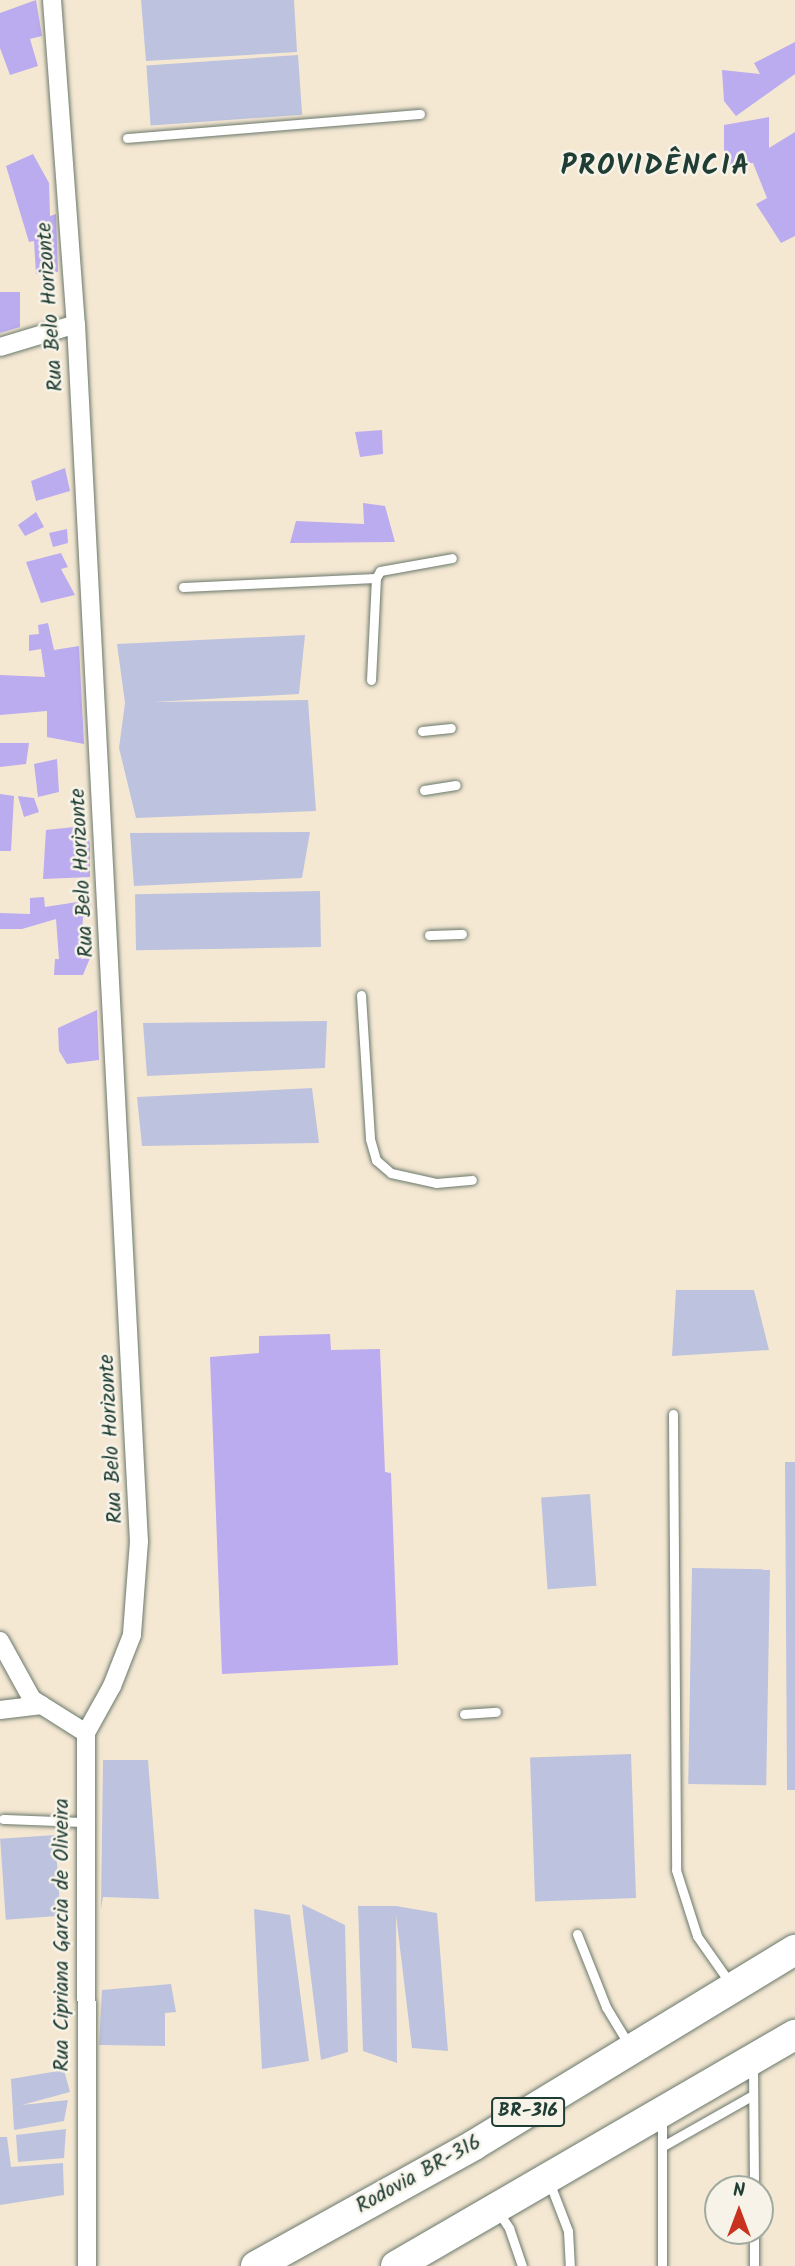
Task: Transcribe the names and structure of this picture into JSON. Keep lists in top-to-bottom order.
{
  "streets": {
    "highway": ["BR-316", "Rodovia BR-316"],
    "street": ["Rua Belo Horizonte", "Rua Cipriana Garcia de Oliveira"]
  },
  "crossings": [
    ["Rua Belo Horizonte", "Rua Cipriana Garcia de Oliveira"]
  ],
  "districts": ["PROVIDÊNCIA"],
  "north": "top"
}
